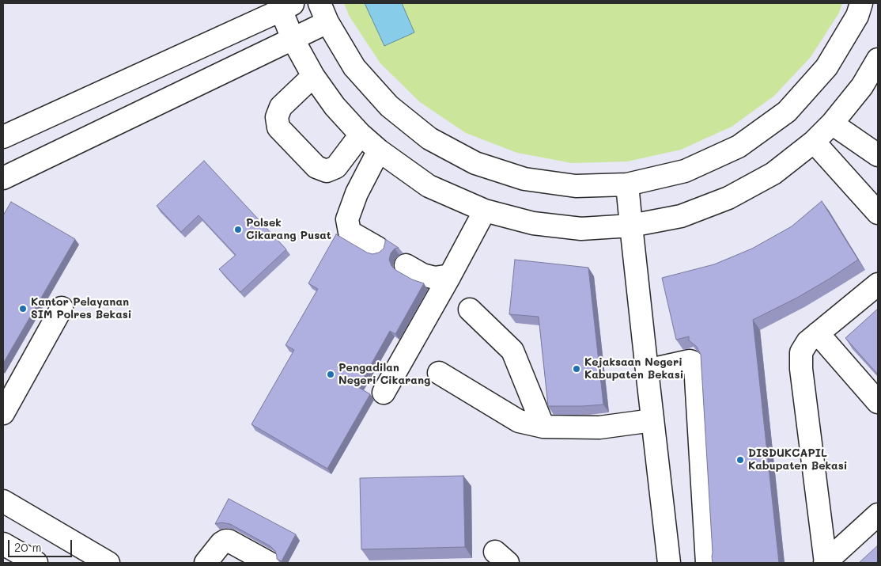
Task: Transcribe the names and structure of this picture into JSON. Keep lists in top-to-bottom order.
{
  "places": [
    "Polsek Cikarang Pusat",
    "Kantor Pelayanan SIM Polres Bekasi",
    "Kejaksaan Negeri Kabupaten Bekasi",
    "Pengadilan Negeri Cikarang",
    "DISDUKCAPIL Kabupaten Bekasi"
  ],
  "scale_bar": "20 m"
}
